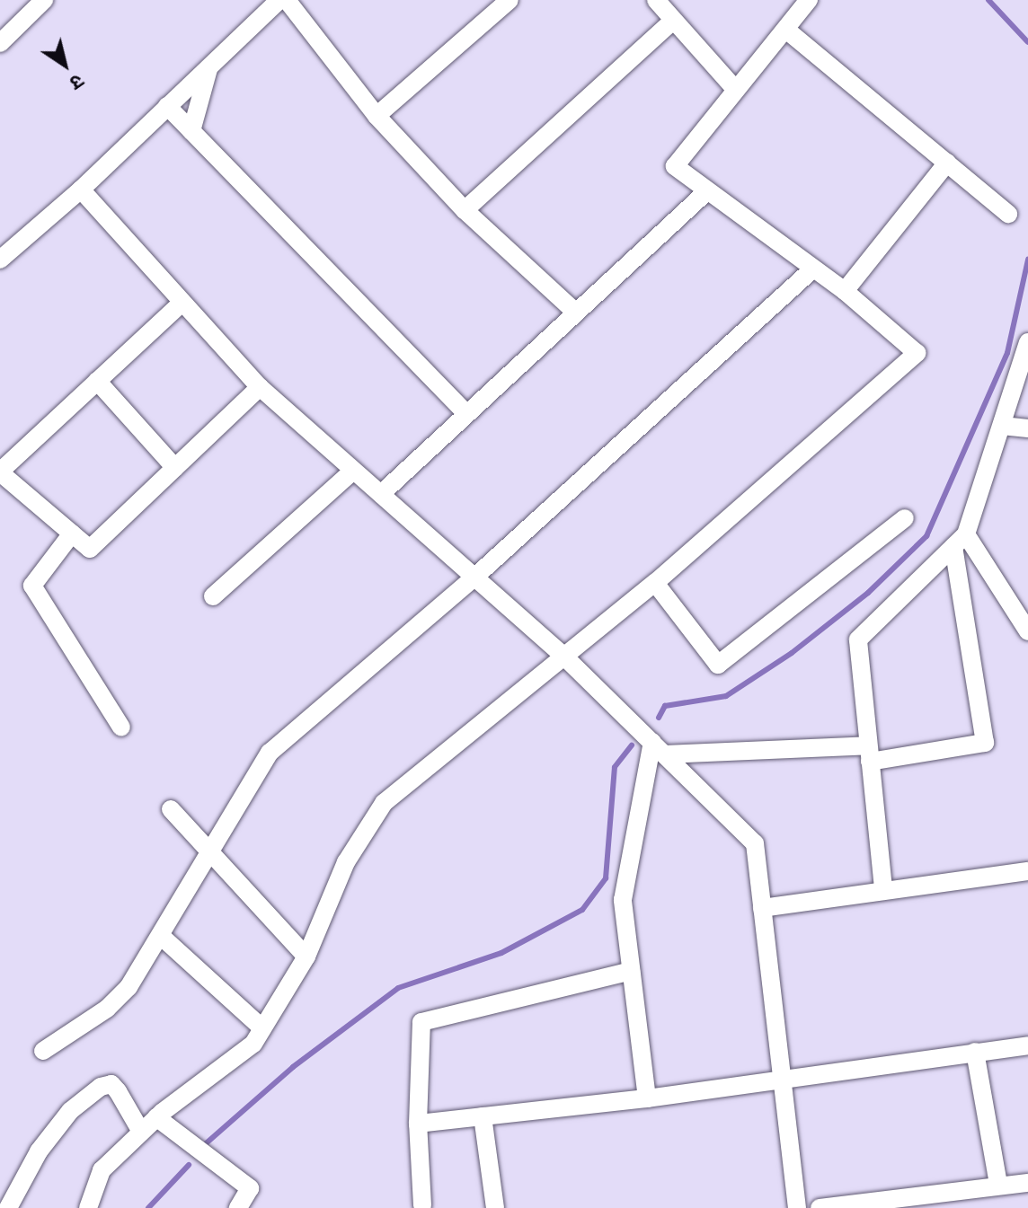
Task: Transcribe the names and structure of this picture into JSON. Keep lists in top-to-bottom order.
{
  "north": "bottom right"
}
